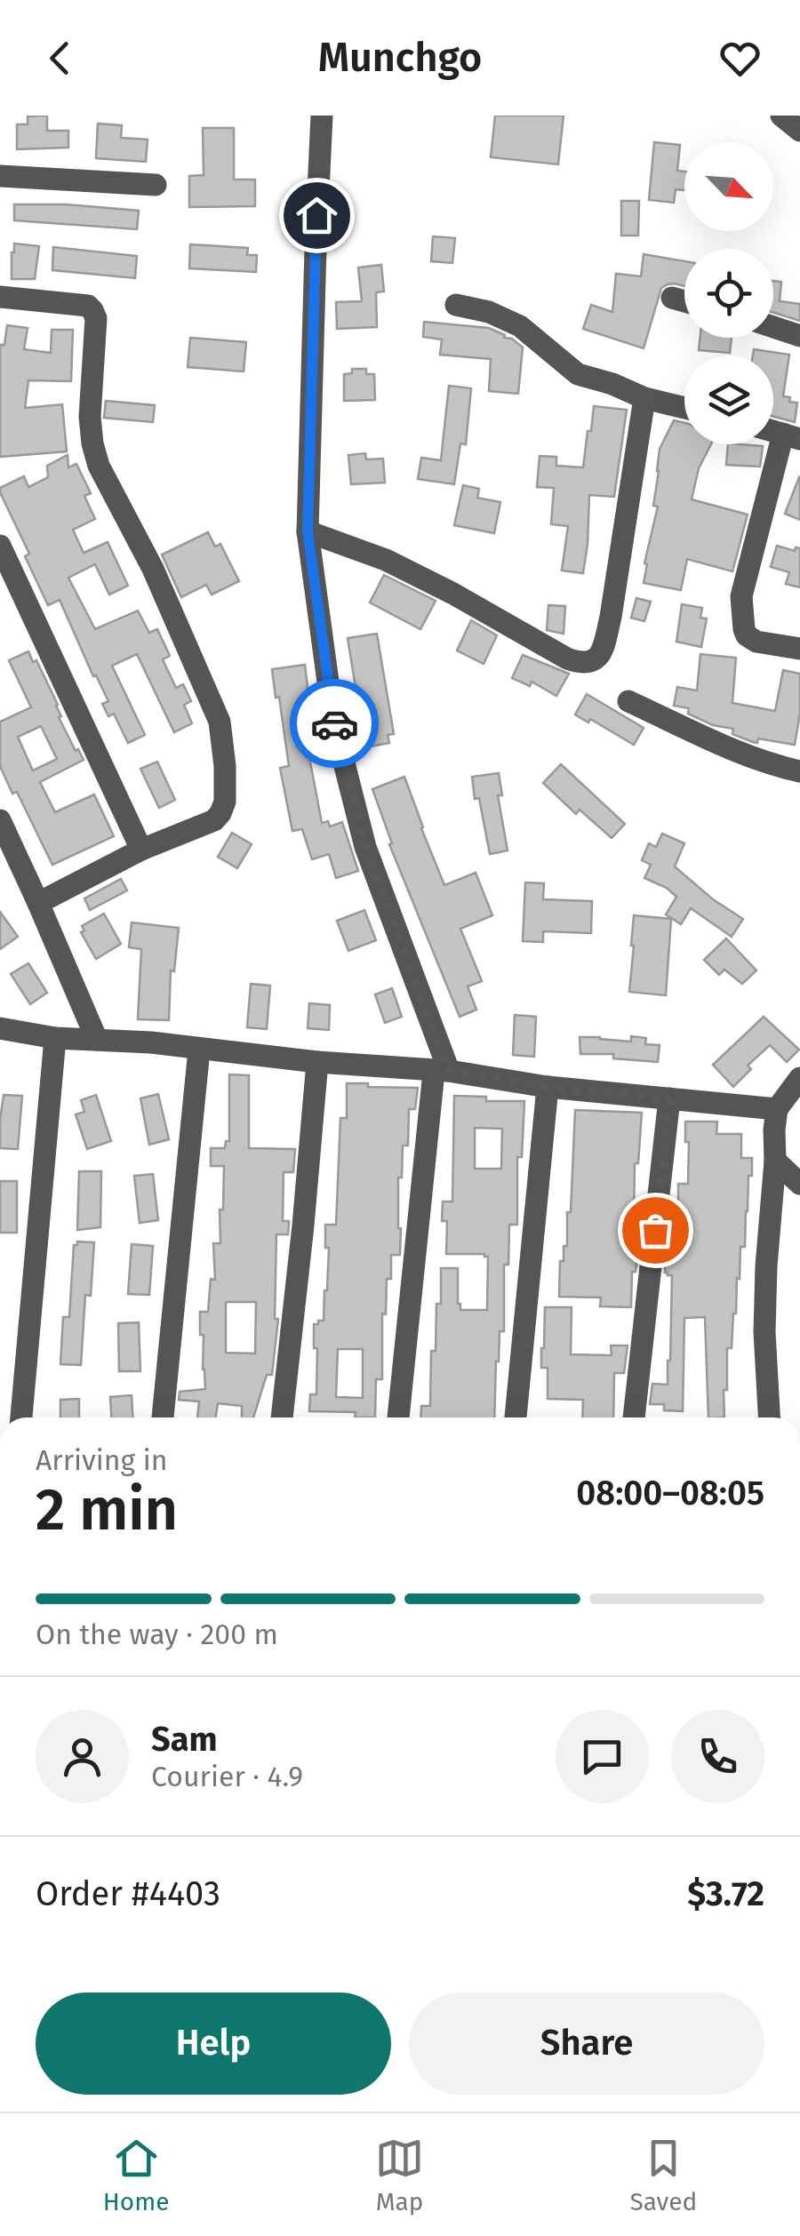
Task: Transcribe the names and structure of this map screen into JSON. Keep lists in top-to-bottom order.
{
  "north": "bottom right",
  "page": {
    "header": "Munchgo",
    "heading": ["2 min", "Arriving in", "08:00–08:05"],
    "panel": [
      "Sam",
      "Courier · 4.9",
      "Order #4403",
      "$3.72"
    ],
    "bar": "On the way · 200 m",
    "buttons": ["Help", "Share"],
    "tabs": ["Home", "Map", "Saved"]
  }
}
